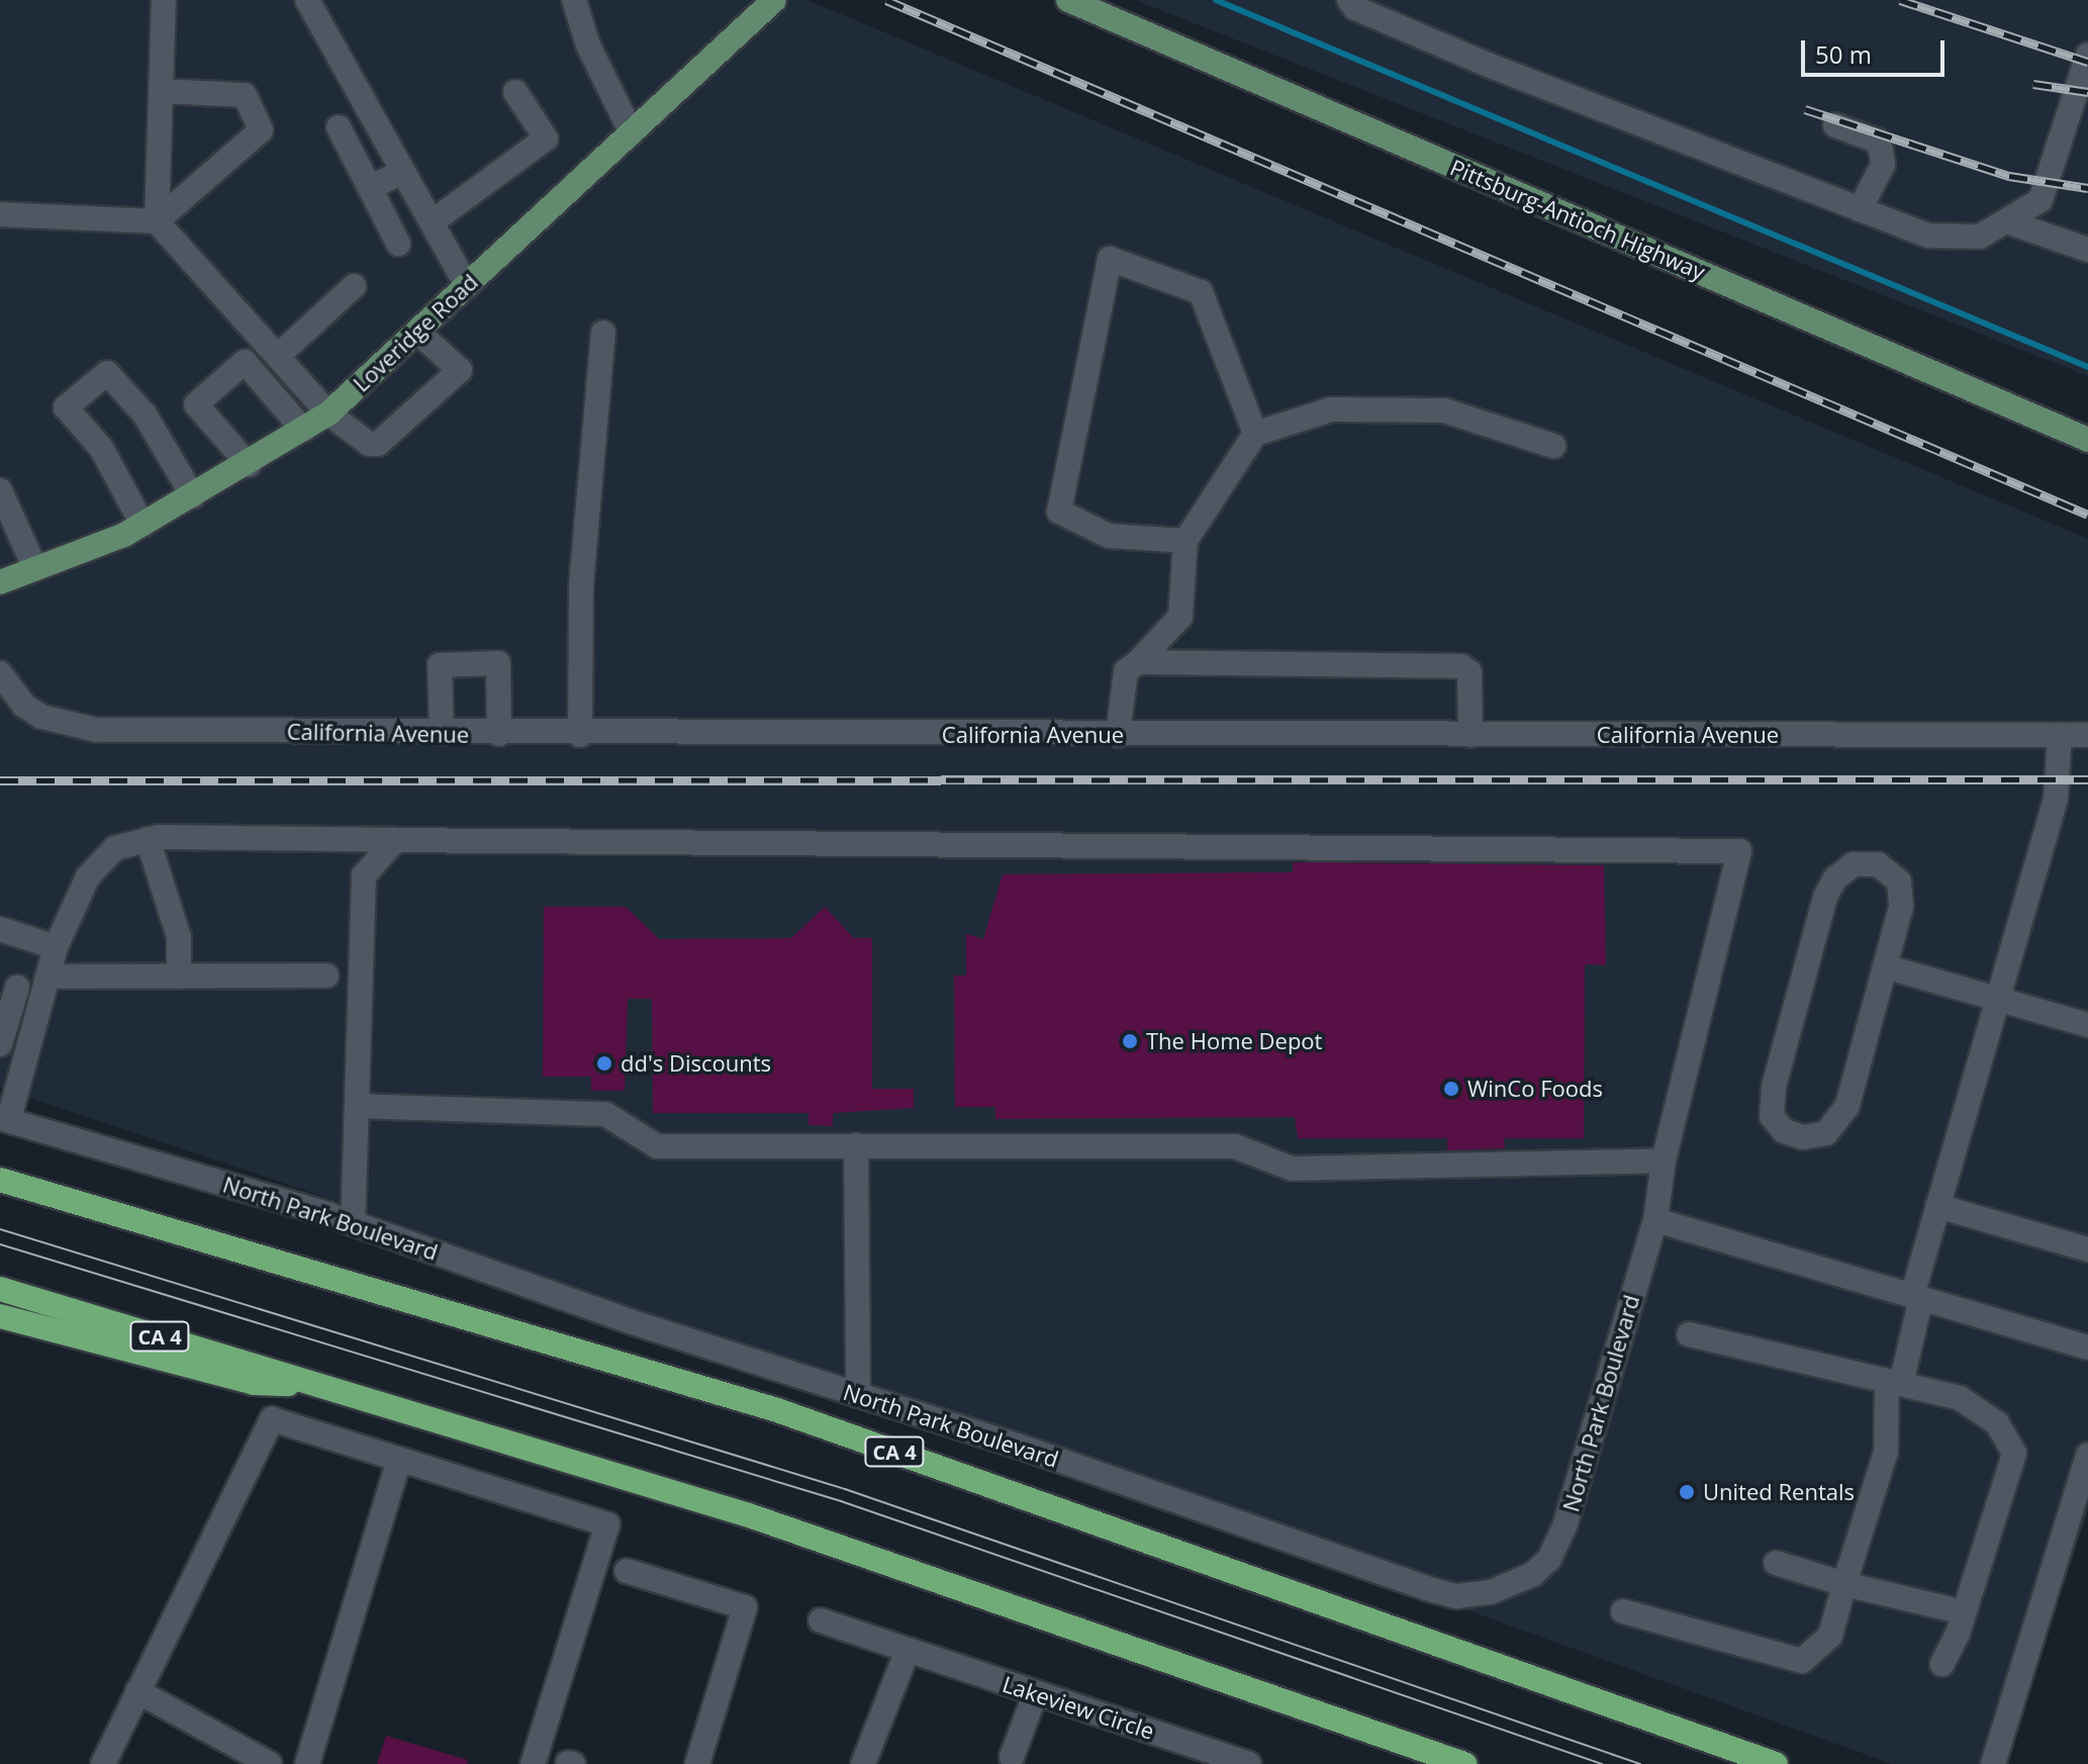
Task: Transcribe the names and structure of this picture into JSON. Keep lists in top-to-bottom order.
{
  "streets": {
    "highway": ["CA 4"],
    "main road": ["Pittsburg-Antioch Highway", "Loveridge Road"],
    "street": ["California Avenue", "North Park Boulevard", "Lakeview Circle"]
  },
  "places": [
    "The Home Depot",
    "dd's Discounts",
    "WinCo Foods",
    "United Rentals"
  ],
  "scale_bar": "50 m"
}
